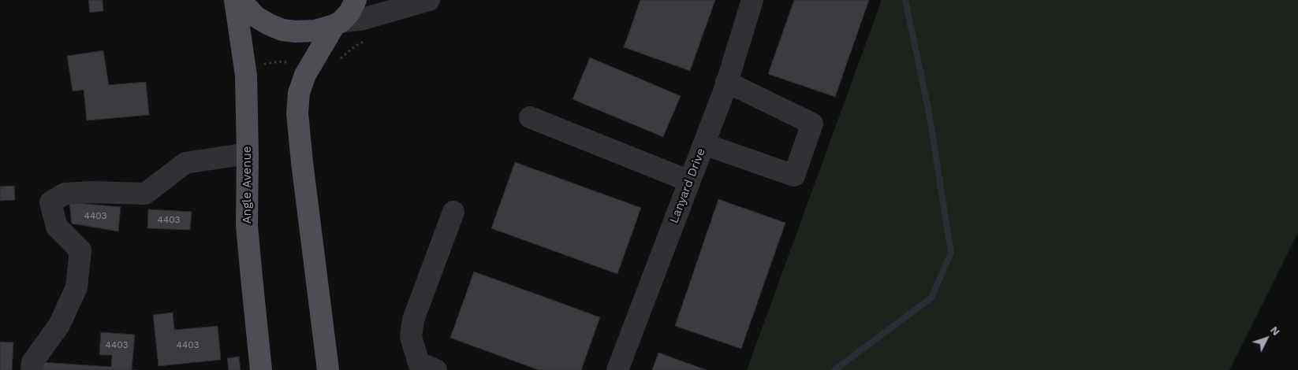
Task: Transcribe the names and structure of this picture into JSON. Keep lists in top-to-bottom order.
{
  "streets": {
    "main road": ["Angle Avenue"],
    "street": ["Lanyard Drive"]
  },
  "house_numbers": [
    "4403",
    "4403",
    "4403",
    "4403"
  ],
  "north": "top right"
}
